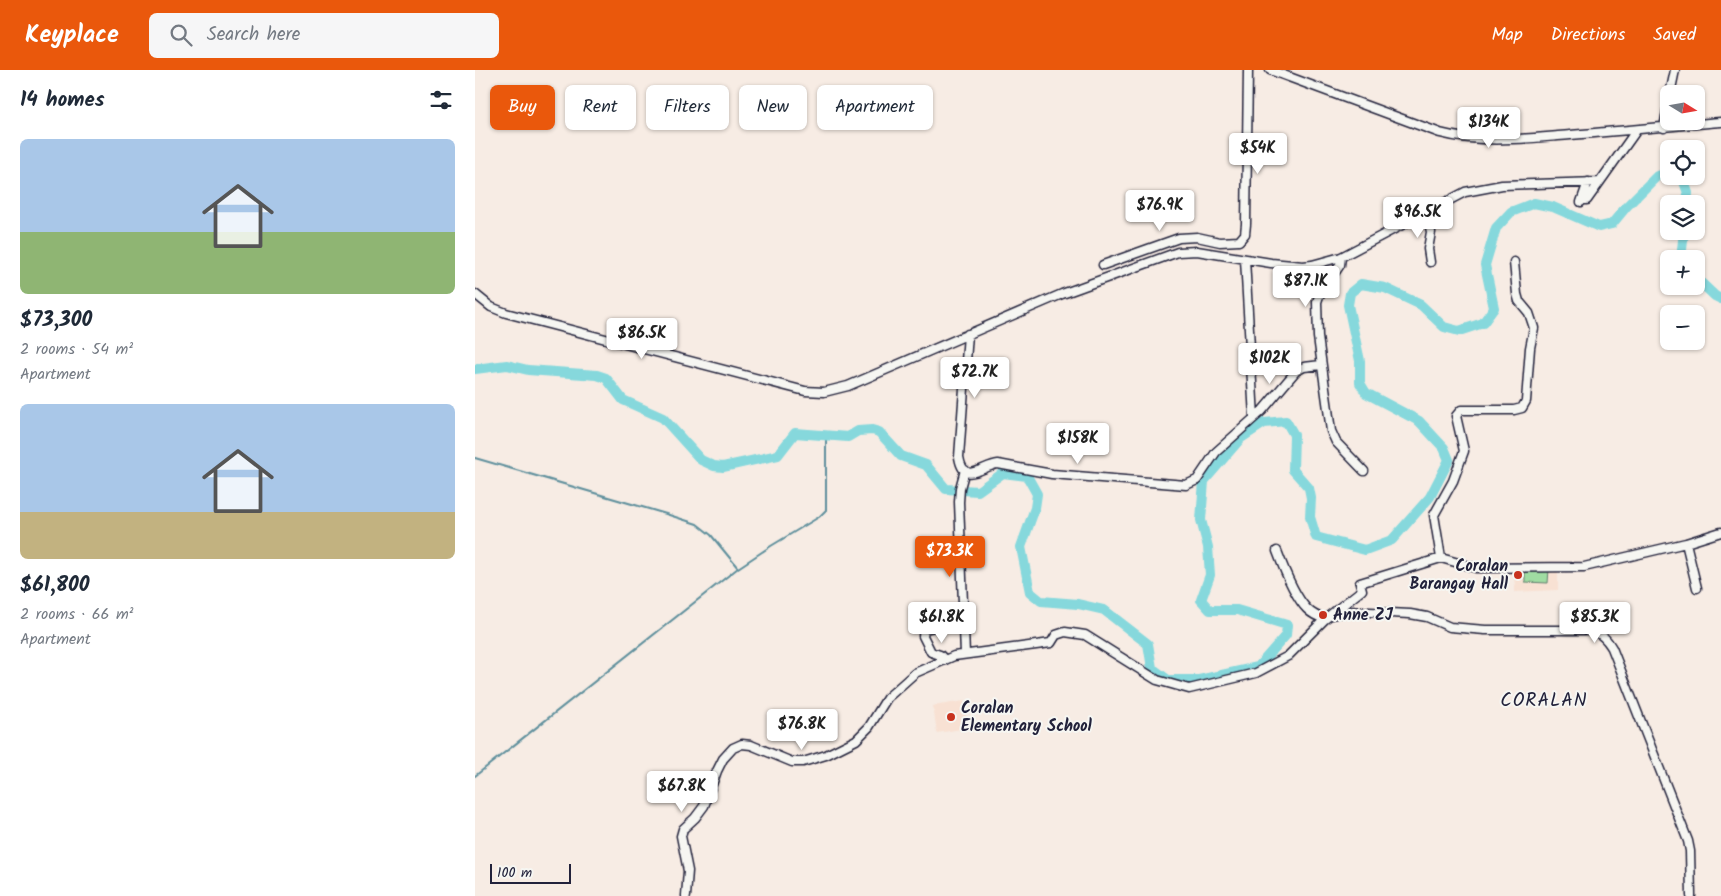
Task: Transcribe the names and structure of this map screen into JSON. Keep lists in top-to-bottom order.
{
  "districts": ["CORALAN"],
  "places": ["Coralan Barangay Hall", "Anne ZJ", "Coralan Elementary School"],
  "scale_bar": "100 m",
  "north": "right",
  "page": {
    "header": "Keyplace",
    "search": "Search here",
    "nav": ["Map", "Directions", "Saved"],
    "heading": "14 homes",
    "map_buttons": ["+", "−"],
    "chip": [
      "Buy",
      "Rent",
      "Filters",
      "New",
      "Apartment"
    ],
    "price": [
      "$134K",
      "$54K",
      "$76.9K",
      "$96.5K",
      "$87.1K",
      "$86.5K",
      "$102K",
      "$72.7K",
      "$158K",
      "$73.3K",
      "$61.8K",
      "$85.3K",
      "$76.8K",
      "$67.8K"
    ],
    "list": [
      {
        "name": "$73,300",
        "note": "2 rooms · 54 m² · Apartment"
      },
      {
        "name": "$61,800",
        "note": "2 rooms · 66 m² · Apartment"
      }
    ],
    "scale": "100 m"
  }
}
